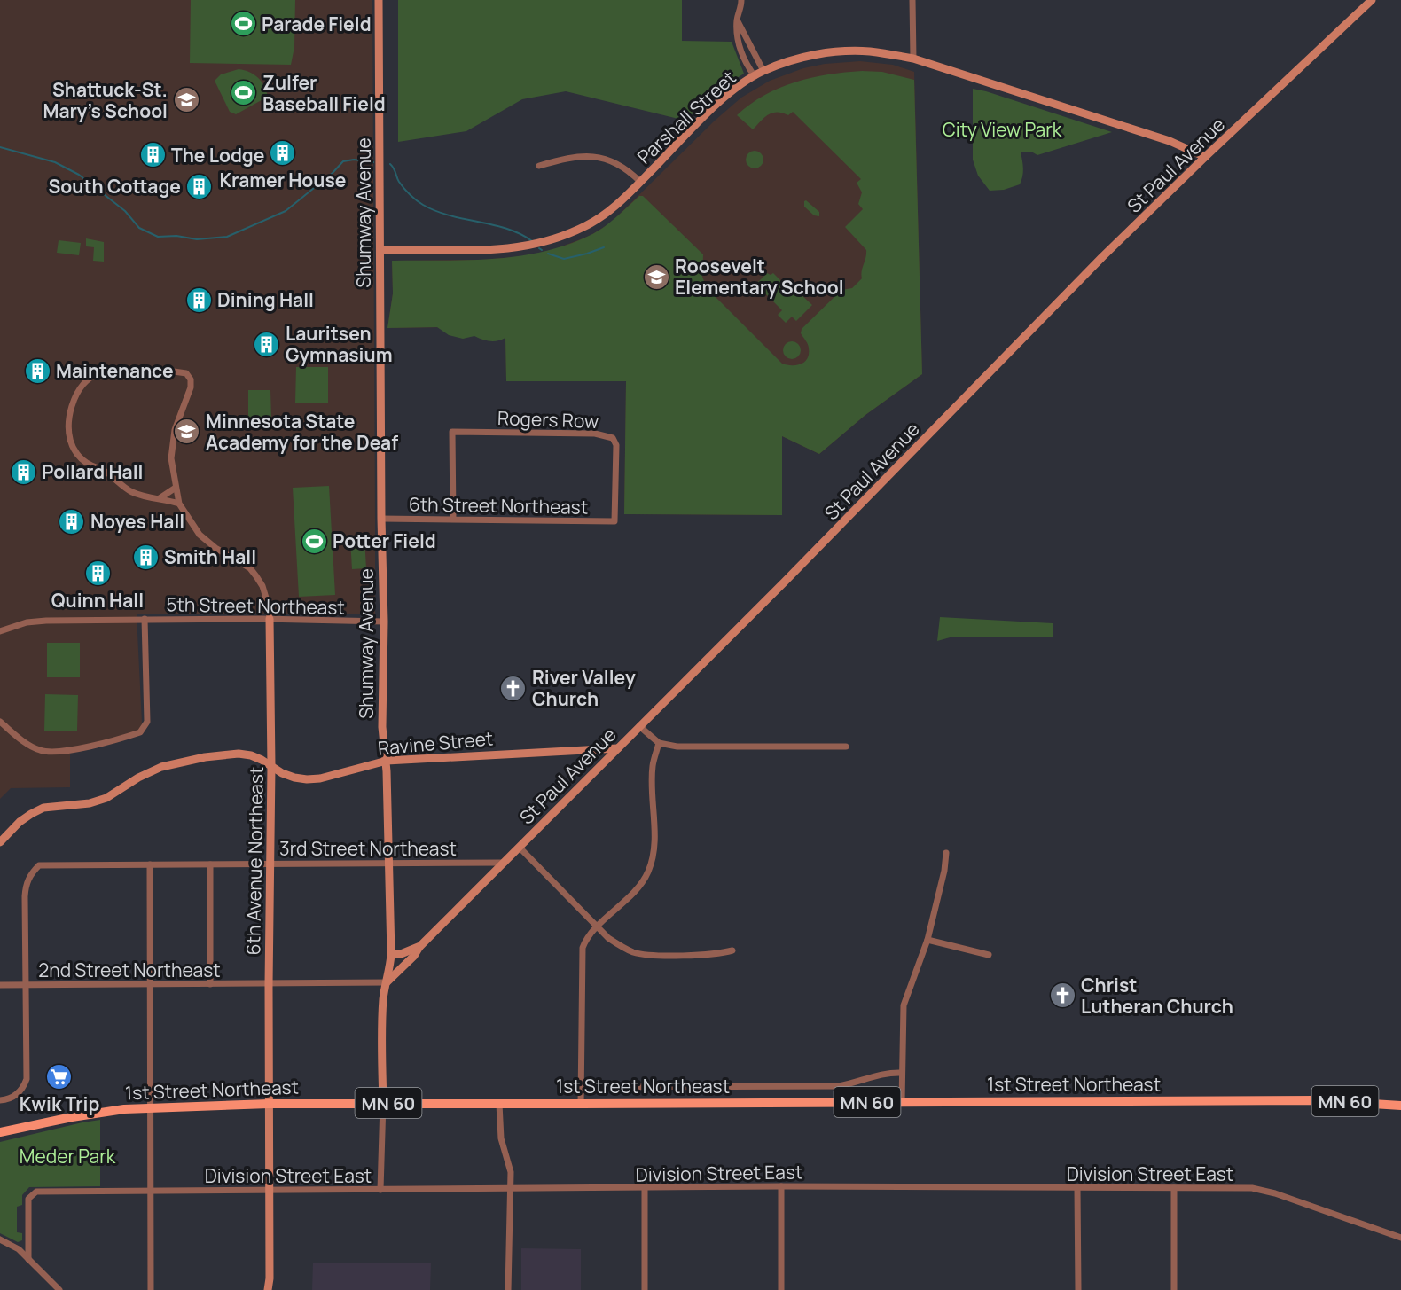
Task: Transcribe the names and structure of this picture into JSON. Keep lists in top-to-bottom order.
{
  "streets": {
    "main road": ["1st Street Northeast", "MN 60"],
    "street": [
      "Parshall Street",
      "St Paul Avenue",
      "Shumway Avenue",
      "Rogers Row",
      "6th Street Northeast",
      "5th Street Northeast",
      "Ravine Street",
      "3rd Street Northeast",
      "6th Avenue Northeast",
      "2nd Street Northeast",
      "Division Street East"
    ]
  },
  "crossings": [
    ["Parshall Street", "St Paul Avenue"],
    ["Parshall Street", "Shumway Avenue"],
    ["St Paul Avenue", "Shumway Avenue"],
    ["St Paul Avenue", "Ravine Street"],
    ["St Paul Avenue", "3rd Street Northeast"],
    ["Shumway Avenue", "6th Street Northeast"],
    ["Shumway Avenue", "5th Street Northeast"],
    ["Shumway Avenue", "Ravine Street"],
    ["Shumway Avenue", "3rd Street Northeast"],
    ["Shumway Avenue", "2nd Street Northeast"],
    ["Shumway Avenue", "1st Street Northeast"],
    ["Shumway Avenue", "Division Street East"],
    ["Rogers Row", "6th Street Northeast"],
    ["5th Street Northeast", "6th Avenue Northeast"],
    ["Ravine Street", "6th Avenue Northeast"],
    ["3rd Street Northeast", "6th Avenue Northeast"],
    ["3rd Street Northeast", "2nd Street Northeast"],
    ["6th Avenue Northeast", "2nd Street Northeast"],
    ["6th Avenue Northeast", "1st Street Northeast"],
    ["6th Avenue Northeast", "Division Street East"]
  ],
  "parks": ["City View Park", "Meder Park"],
  "places": {
    "sports": ["Parade Field", "Zulfer Baseball Field", "Potter Field"],
    "school or university": ["Shattuck-St. Mary’s School", "Roosevelt Elementary School", "Minnesota State Academy for the Deaf"],
    "building": [
      "Kramer House",
      "The Lodge",
      "South Cottage",
      "Dining Hall",
      "Lauritsen Gymnasium",
      "Maintenance",
      "Pollard Hall",
      "Noyes Hall",
      "Smith Hall",
      "Quinn Hall"
    ],
    "church": ["River Valley Church", "Christ Lutheran Church"],
    "supermarket": ["Kwik Trip"]
  }
}
